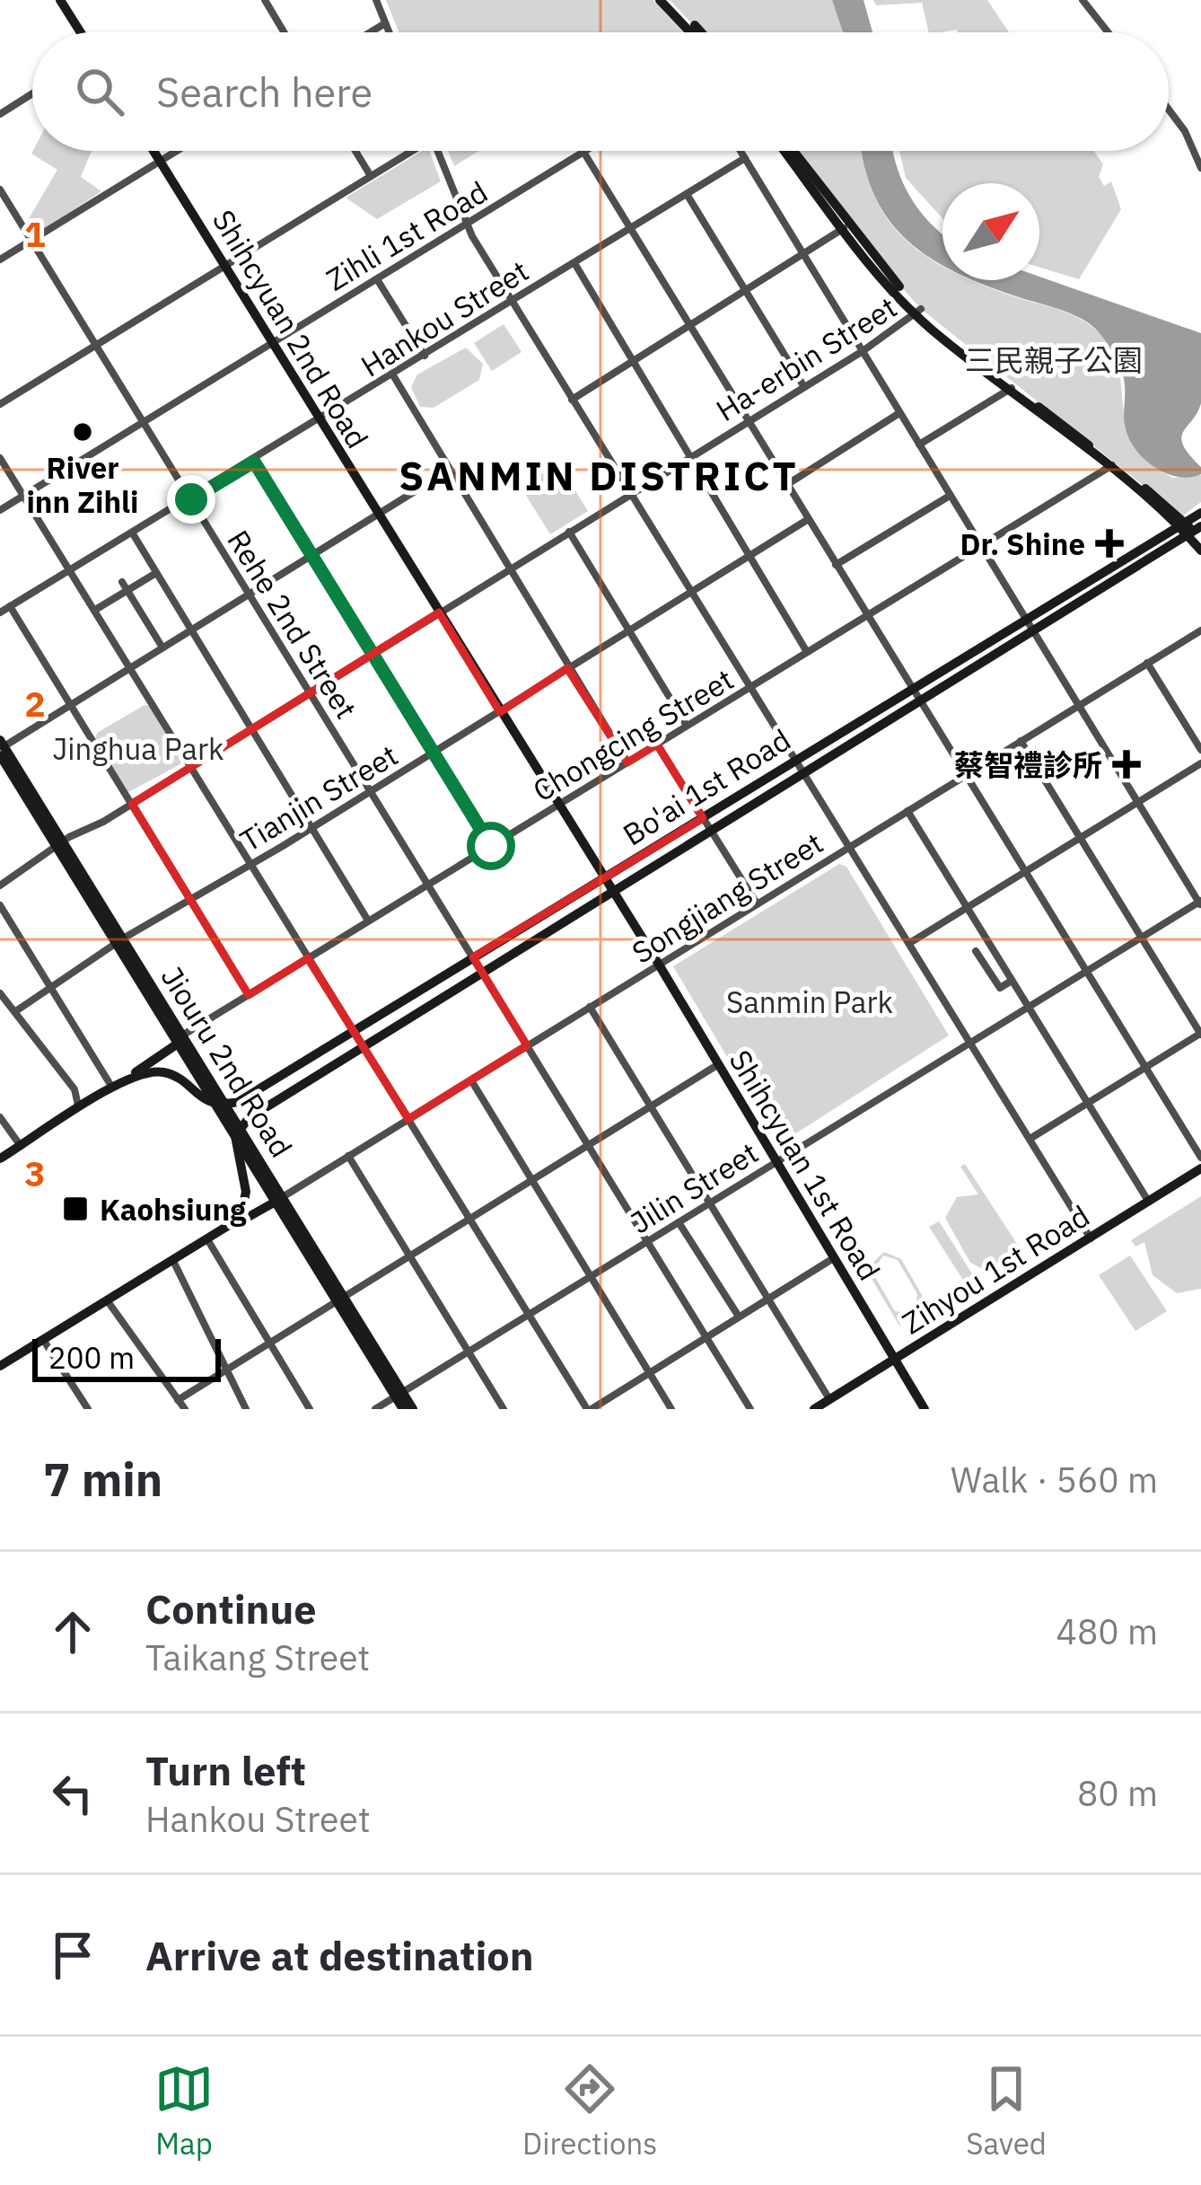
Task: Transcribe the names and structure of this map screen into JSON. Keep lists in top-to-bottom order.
{
  "streets": {
    "street": [
      "Zihli 1st Road",
      "Hankou Street",
      "Shihcyuan 2nd Road",
      "Ha-erbin Street",
      "Rehe 2nd Street",
      "Chongcing Street",
      "Bo'ai 1st Road",
      "Tianjin Street",
      "Songjiang Street",
      "Jiouru 2nd Road",
      "Shihcyuan 1st Road",
      "Jilin Street",
      "Zihyou 1st Road"
    ]
  },
  "crossings": [
    ["Zihli 1st Road", "Shihcyuan 2nd Road"],
    ["Zihli 1st Road", "Rehe 2nd Street"],
    ["Hankou Street", "Shihcyuan 2nd Road"],
    ["Hankou Street", "Rehe 2nd Street"],
    ["Shihcyuan 2nd Road", "Ha-erbin Street"],
    ["Shihcyuan 2nd Road", "Chongcing Street"],
    ["Shihcyuan 2nd Road", "Bo'ai 1st Road"],
    ["Shihcyuan 2nd Road", "Tianjin Street"],
    ["Shihcyuan 2nd Road", "Shihcyuan 1st Road"],
    ["Ha-erbin Street", "Rehe 2nd Street"],
    ["Ha-erbin Street", "Jiouru 2nd Road"],
    ["Rehe 2nd Street", "Chongcing Street"],
    ["Rehe 2nd Street", "Bo'ai 1st Road"],
    ["Rehe 2nd Street", "Tianjin Street"],
    ["Rehe 2nd Street", "Songjiang Street"],
    ["Rehe 2nd Street", "Jilin Street"],
    ["Chongcing Street", "Jiouru 2nd Road"],
    ["Bo'ai 1st Road", "Jiouru 2nd Road"],
    ["Bo'ai 1st Road", "Shihcyuan 1st Road"],
    ["Tianjin Street", "Jiouru 2nd Road"],
    ["Songjiang Street", "Jiouru 2nd Road"],
    ["Songjiang Street", "Shihcyuan 1st Road"],
    ["Jiouru 2nd Road", "Jilin Street"],
    ["Shihcyuan 1st Road", "Jilin Street"],
    ["Shihcyuan 1st Road", "Zihyou 1st Road"]
  ],
  "districts": ["SANMIN DISTRICT"],
  "parks": ["三民親子公園", "Jinghua Park", "Sanmin Park"],
  "places": {
    "other": ["River inn Zihli"],
    "health": ["Dr. Shine", "蔡智禮診所"],
    "transit": ["Kaohsiung"]
  },
  "scale_bar": "200 m",
  "north": "top right",
  "page": {
    "search": "Search here",
    "scale": "200 m",
    "heading": ["7 min", "Walk · 560 m"],
    "list": [
      ["Continue", "Taikang Street", "480 m"],
      ["Turn left", "Hankou Street", "80 m"],
      "Arrive at destination"
    ],
    "nav": ["Map", "Directions", "Saved"]
  },
  "grid": {
    "rows": ["1", "2", "3"]
  }
}
